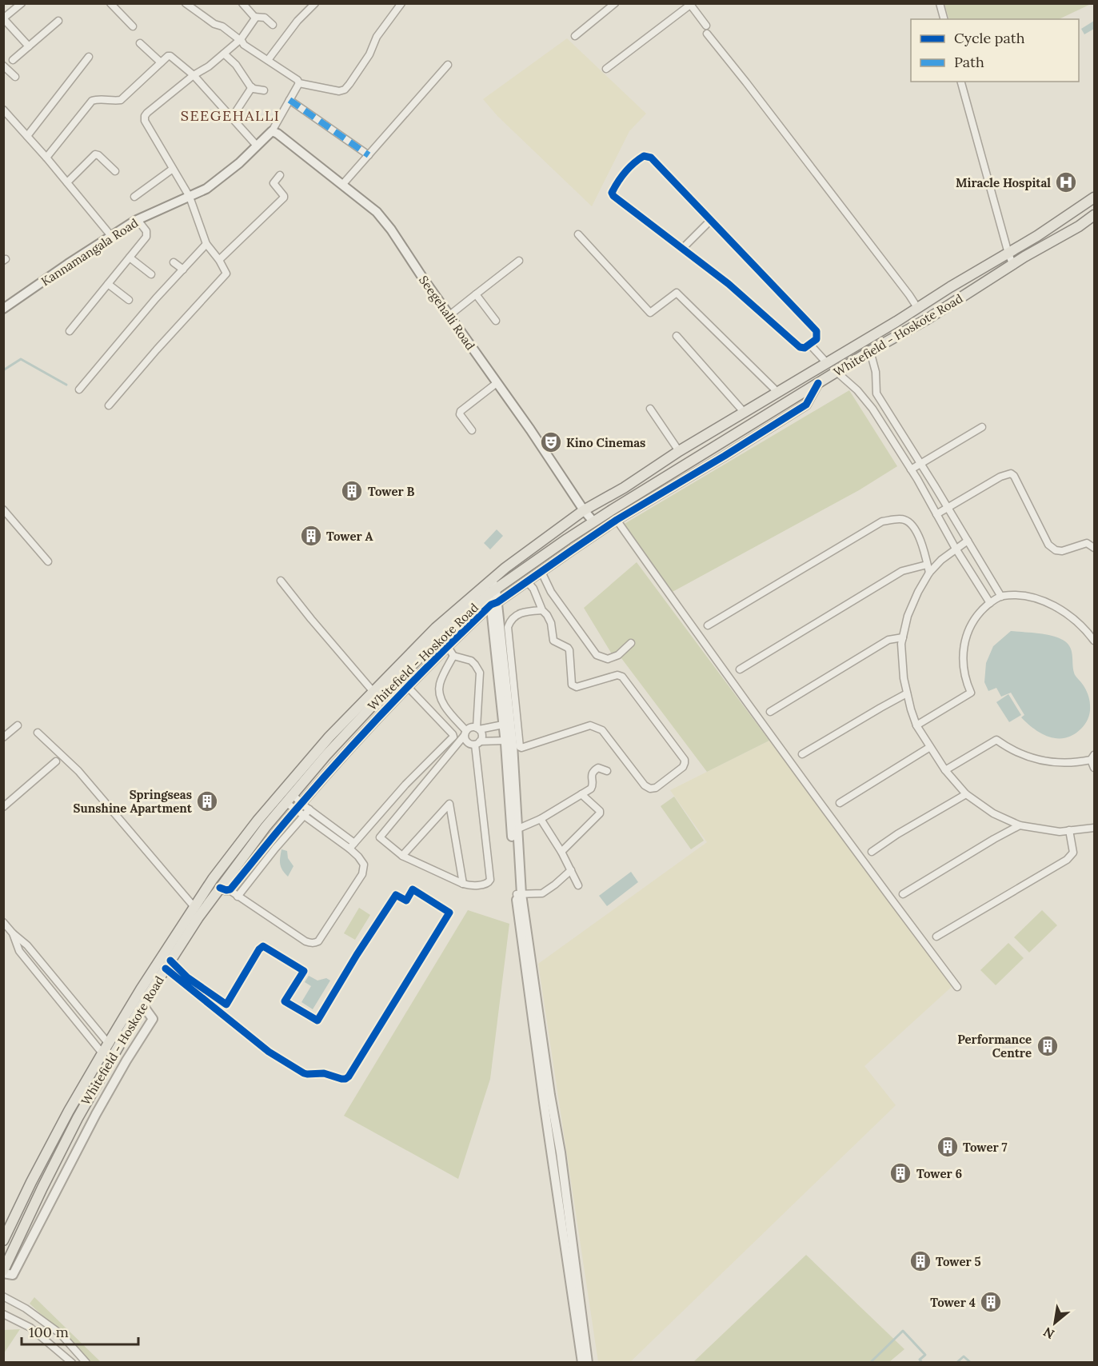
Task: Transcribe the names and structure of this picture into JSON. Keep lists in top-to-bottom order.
{
  "streets": {
    "main road": ["Whitefield - Hoskote Road"],
    "street": ["Kannamangala Road", "Seegehalli Road"]
  },
  "crossings": [
    ["Kannamangala Road", "Seegehalli Road"],
    ["Seegehalli Road", "Whitefield - Hoskote Road"]
  ],
  "districts": ["SEEGEHALLI"],
  "places": {
    "hospital": ["Miracle Hospital"],
    "theatre": ["Kino Cinemas"],
    "building": [
      "Tower B",
      "Tower A",
      "Springseas Sunshine Apartment",
      "Performance Centre",
      "Tower 7",
      "Tower 6",
      "Tower 5",
      "Tower 4"
    ]
  },
  "legend": ["Cycle path", "Path"],
  "scale_bar": "100 m",
  "north": "bottom left"
}
